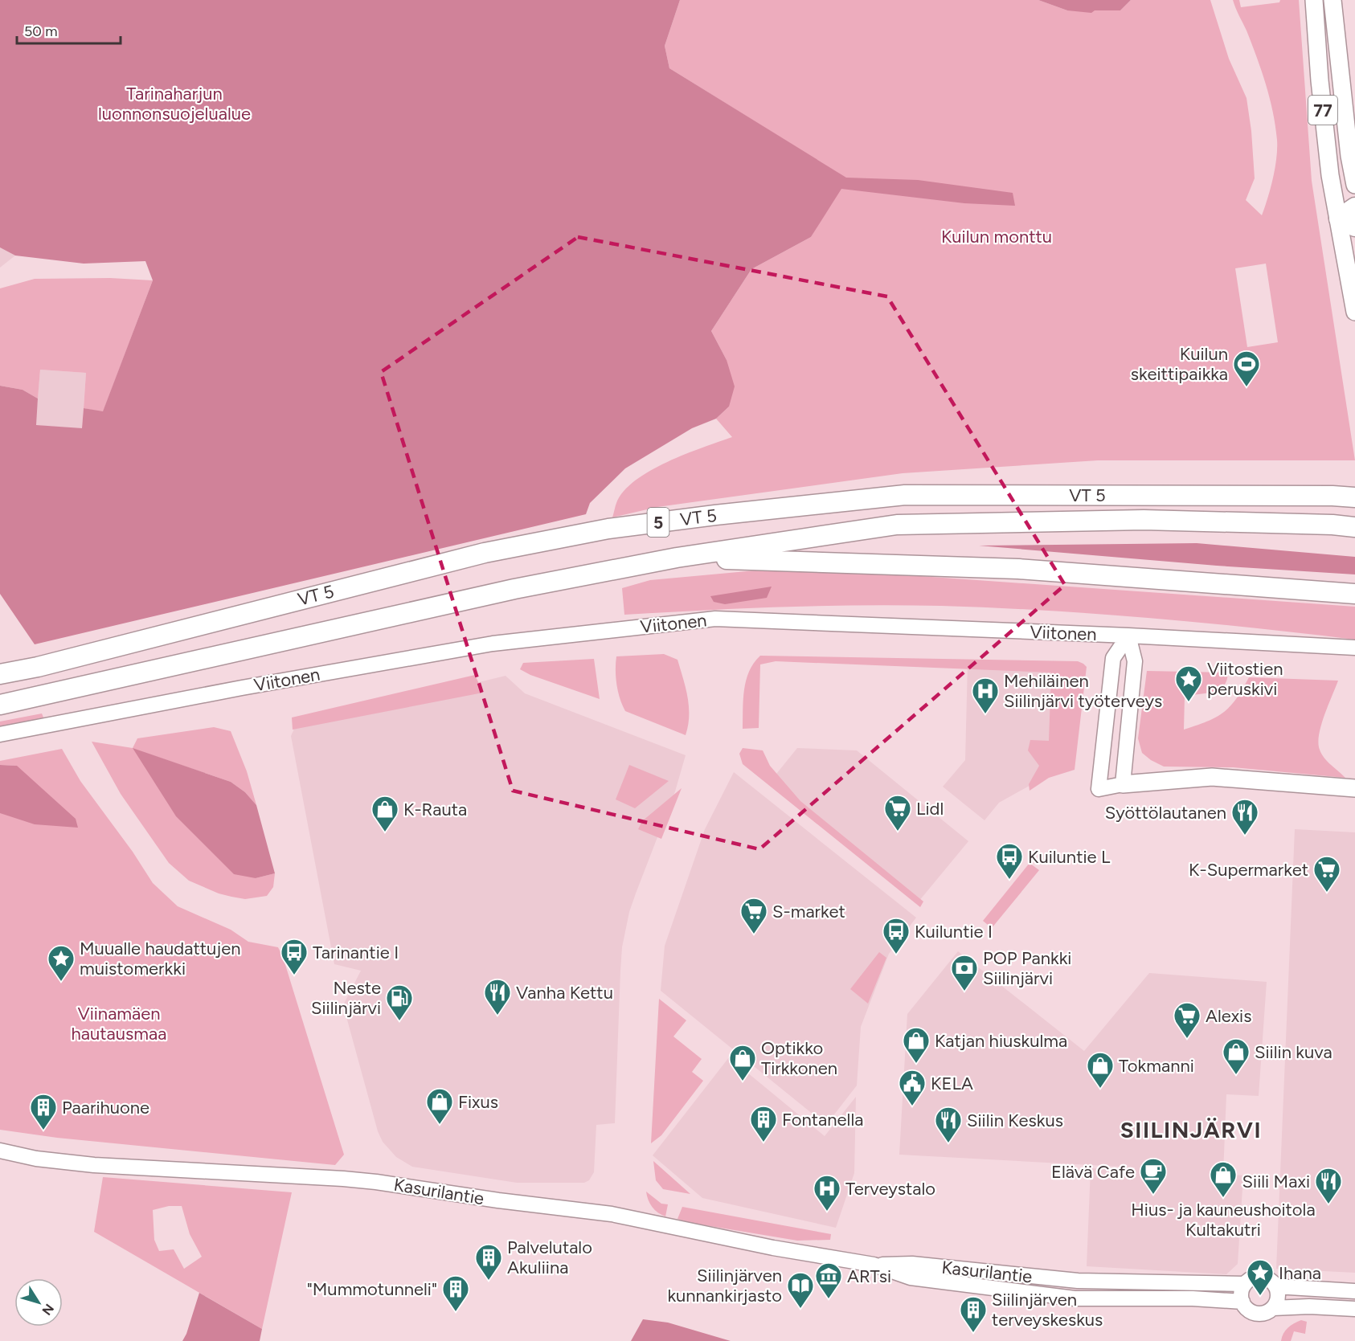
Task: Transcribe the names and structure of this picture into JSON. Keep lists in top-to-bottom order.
{
  "streets": {
    "highway": ["VT 5", "5"],
    "main road": ["77"],
    "street": ["Viitonen", "Kasurilantie"]
  },
  "districts": ["SIILINJÄRVI"],
  "parks": ["Tarinaharjun luonnonsuojelualue", "Kuilun monttu", "Viinamäen hautausmaa"],
  "places": {
    "sports": ["Kuilun skeittipaikka"],
    "place": ["Viitostien peruskivi", "Muualle haudattujen muistomerkki", "Ihana"],
    "hospital": ["Mehiläinen Siilinjärvi työterveys", "Terveystalo"],
    "supermarket": [
      "Lidl",
      "K-Supermarket",
      "S-market",
      "Alexis"
    ],
    "shop": [
      "K-Rauta",
      "Katjan hiuskulma",
      "Siilin kuva",
      "Optikko Tirkkonen",
      "Tokmanni",
      "Fixus",
      "Hius- ja kauneushoitola Kultakutri"
    ],
    "restaurant": [
      "Syöttölautanen",
      "Vanha Kettu",
      "Siilin Keskus",
      "Siili Maxi"
    ],
    "bus stop": ["Kuiluntie L", "Kuiluntie I", "Tarinantie I"],
    "bank": ["POP Pankki Siilinjärvi"],
    "fuel station": ["Neste Siilinjärvi"],
    "public building": ["KELA"],
    "building": [
      "Paarihuone",
      "Fontanella",
      "Palvelutalo Akuliina",
      "\"Mummotunneli\"",
      "Siilinjärven terveyskeskus"
    ],
    "cafe": ["Elävä Cafe"],
    "museum": ["ARTsi"],
    "library": ["Siilinjärven kunnankirjasto"]
  },
  "scale_bar": "50 m",
  "north": "bottom right"
}
